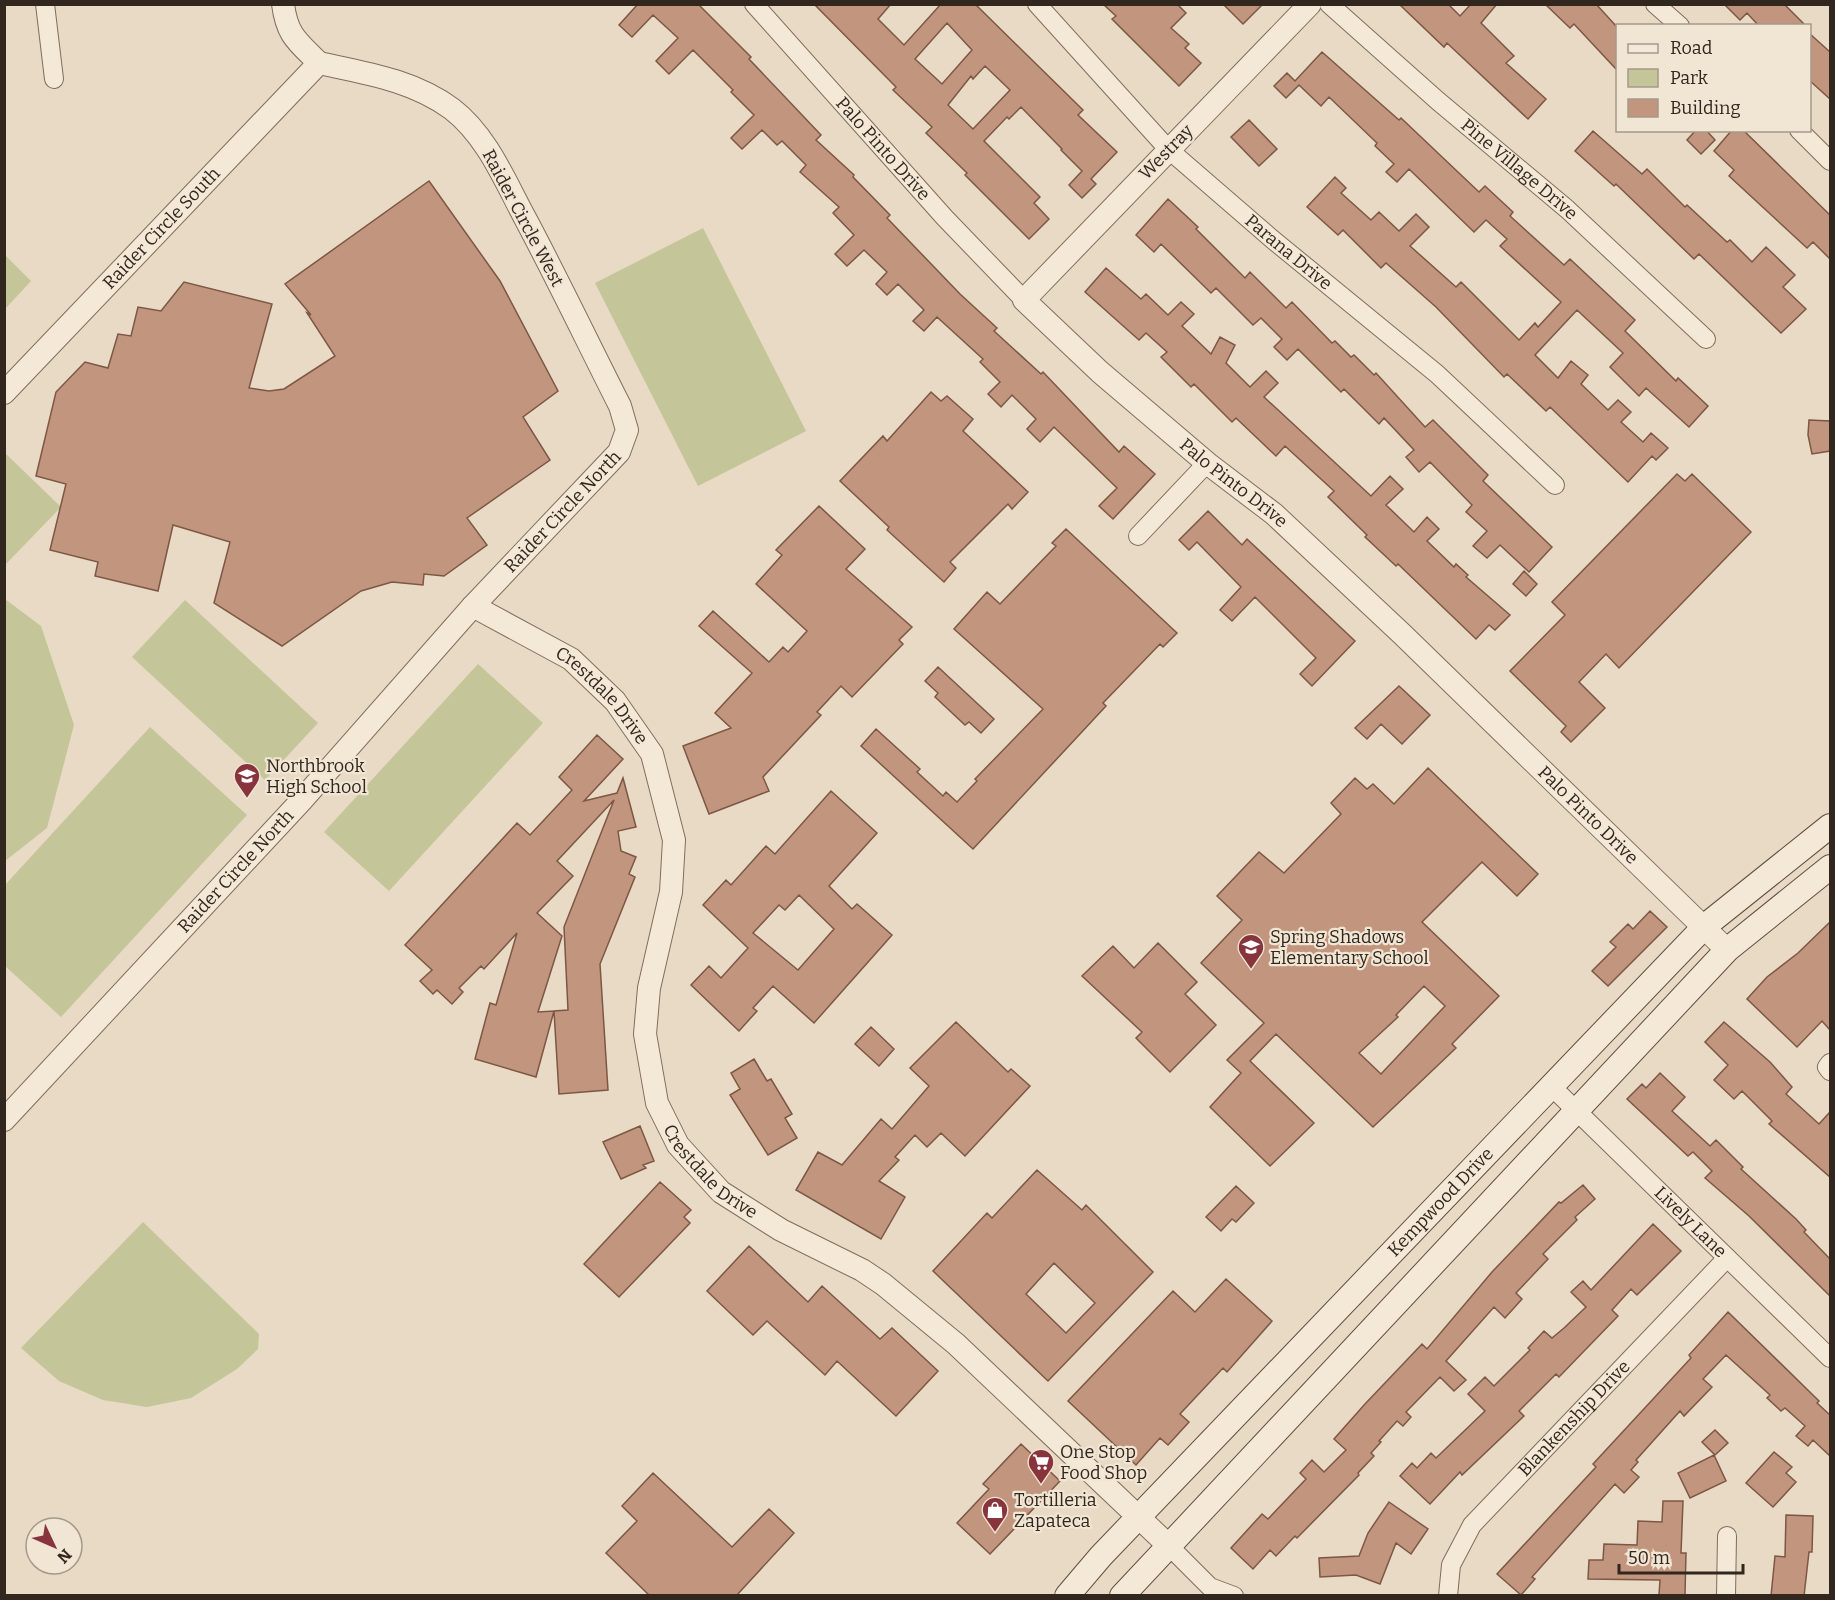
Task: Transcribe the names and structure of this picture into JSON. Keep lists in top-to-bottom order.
{
  "streets": {
    "main road": ["Kempwood Drive"],
    "street": [
      "Palo Pinto Drive",
      "Westray",
      "Pine Village Drive",
      "Raider Circle West",
      "Raider Circle South",
      "Parana Drive",
      "Raider Circle North",
      "Crestdale Drive",
      "Lively Lane",
      "Blankenship Drive"
    ]
  },
  "crossings": [
    ["Palo Pinto Drive", "Westray"],
    ["Palo Pinto Drive", "Kempwood Drive"],
    ["Westray", "Parana Drive"],
    ["Raider Circle West", "Raider Circle South"],
    ["Raider Circle West", "Raider Circle North"],
    ["Raider Circle North", "Crestdale Drive"],
    ["Crestdale Drive", "Kempwood Drive"],
    ["Kempwood Drive", "Lively Lane"],
    ["Lively Lane", "Blankenship Drive"]
  ],
  "places": {
    "school or university": ["Northbrook High School", "Spring Shadows Elementary School"],
    "supermarket": ["One Stop Food Shop"],
    "shop": ["Tortilleria Zapateca"]
  },
  "legend": ["Road", "Park", "Building"],
  "scale_bar": "50 m",
  "north": "bottom right"
}
